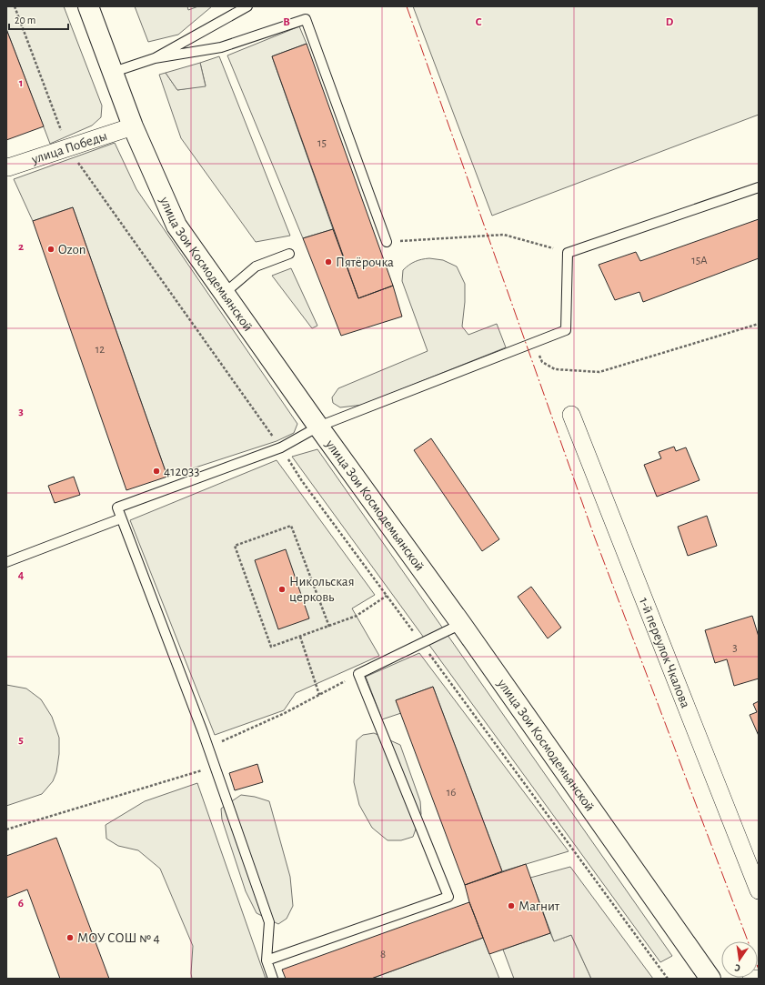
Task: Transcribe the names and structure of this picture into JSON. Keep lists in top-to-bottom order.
{
  "streets": {
    "main road": ["улица Зои Космодемьянской"],
    "street": ["улица Победы", "1-й переулок Чкалова"]
  },
  "crossings": [
    ["улица Победы", "улица Зои Космодемьянской"]
  ],
  "places": [
    "Ozon",
    "Пятёрочка",
    "412033",
    "Никольская церковь",
    "Магнит",
    "МОУ СОШ № 4"
  ],
  "house_numbers": [
    "15",
    "15А",
    "12",
    "3",
    "16",
    "8"
  ],
  "scale_bar": "20 m",
  "north": "bottom",
  "grid": {
    "columns": ["B", "C", "D"],
    "rows": [
      "1",
      "2",
      "3",
      "4",
      "5",
      "6"
    ]
  }
}
